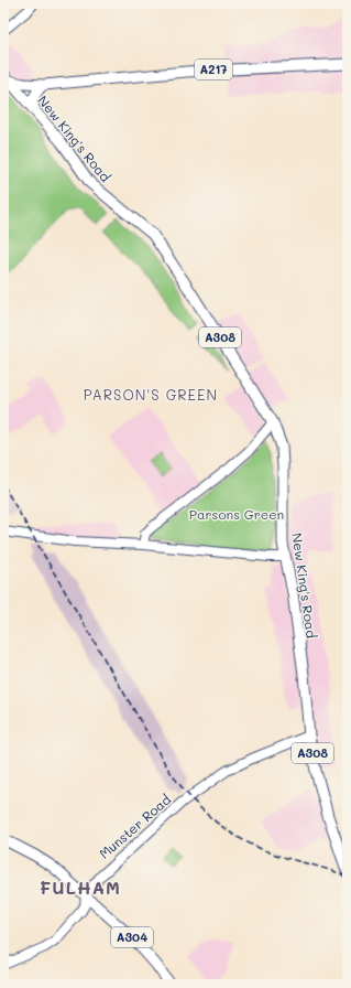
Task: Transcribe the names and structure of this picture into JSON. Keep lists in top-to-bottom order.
{
  "streets": {
    "main road": [
      "A217",
      "New King's Road",
      "A308",
      "A304"
    ],
    "street": ["Munster Road"]
  },
  "crossings": [
    ["A217", "New King's Road"],
    ["New King's Road", "Munster Road"],
    ["Munster Road", "A304"]
  ],
  "districts": ["PARSON'S GREEN", "FULHAM"],
  "parks": ["Parsons Green"]
}
